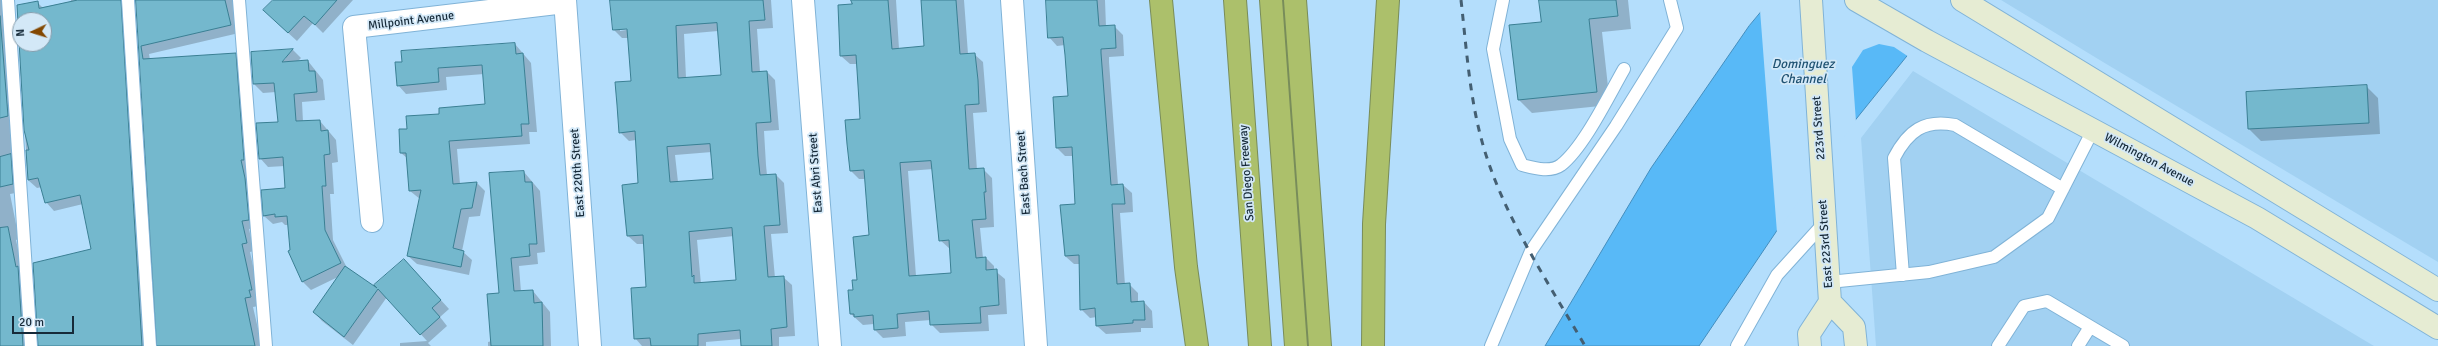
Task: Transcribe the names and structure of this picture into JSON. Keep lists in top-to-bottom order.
{
  "streets": {
    "highway": ["San Diego Freeway"],
    "main road": ["223rd Street", "Wilmington Avenue", "East 223rd Street"],
    "street": [
      "Millpoint Avenue",
      "East 220th Street",
      "East Abri Street",
      "East Bach Street"
    ]
  },
  "crossings": [
    ["Millpoint Avenue", "East 220th Street"],
    ["223rd Street", "East 223rd Street"]
  ],
  "water": ["Dominguez Channel"],
  "scale_bar": "20 m",
  "north": "left"
}
